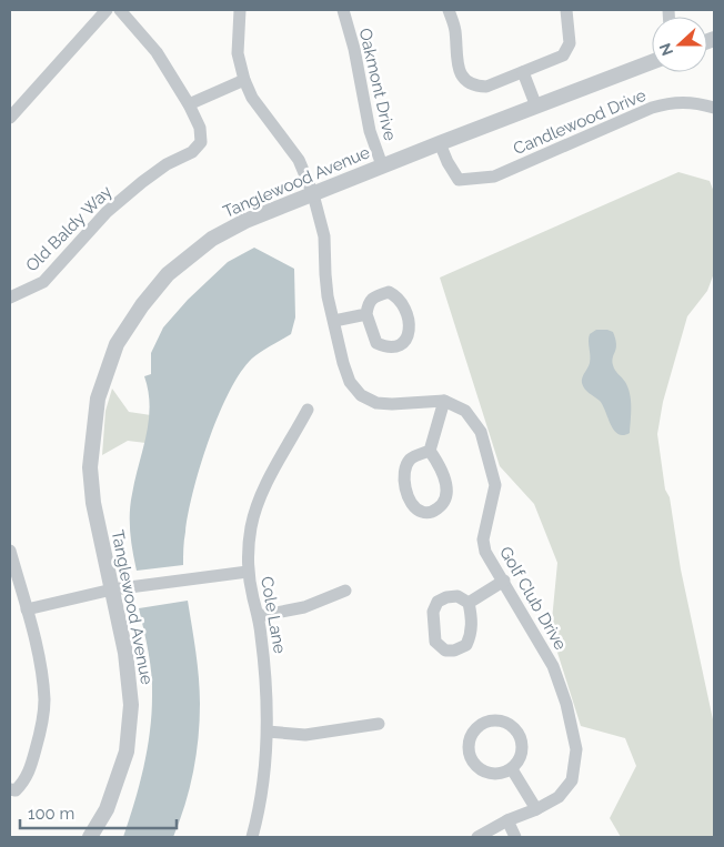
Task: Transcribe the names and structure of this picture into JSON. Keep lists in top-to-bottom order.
{
  "streets": {
    "street": [
      "Oakmont Drive",
      "Candlewood Drive",
      "Tanglewood Avenue",
      "Old Baldy Way",
      "Golf Club Drive",
      "Cole Lane"
    ]
  },
  "crossings": [
    ["Oakmont Drive", "Tanglewood Avenue"],
    ["Candlewood Drive", "Tanglewood Avenue"]
  ],
  "scale_bar": "100 m",
  "north": "left"
}
